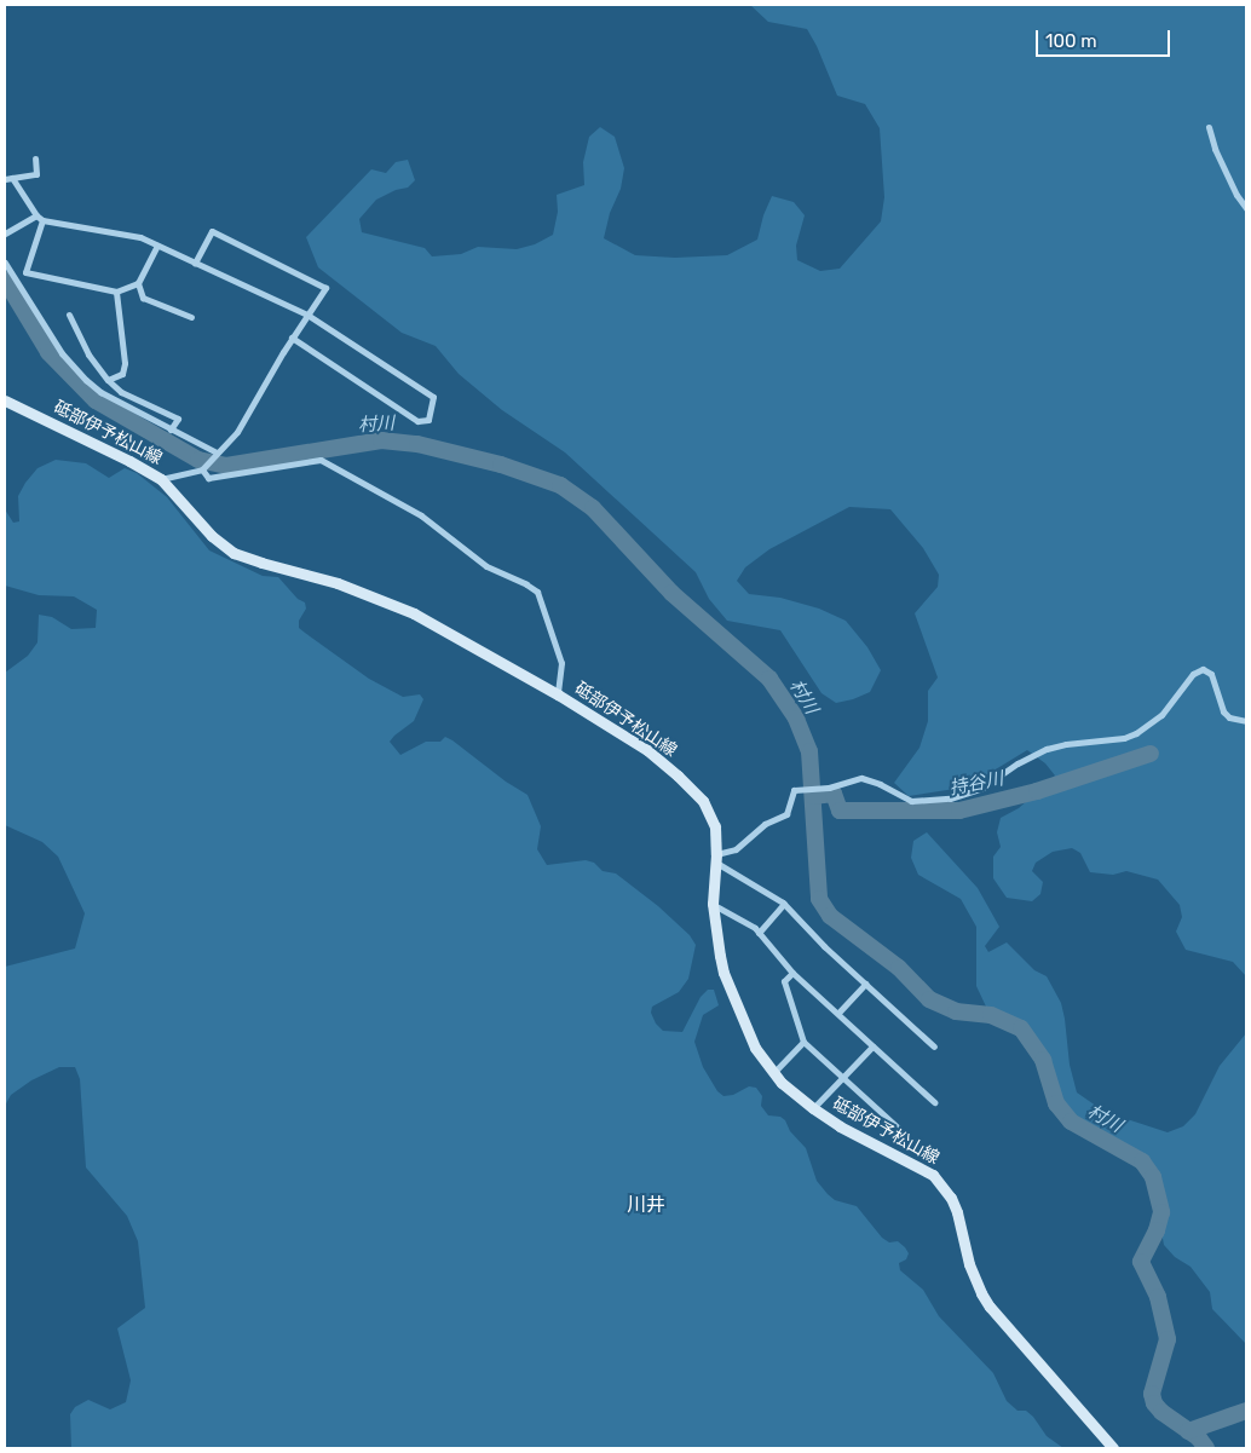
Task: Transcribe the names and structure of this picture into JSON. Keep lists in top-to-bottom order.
{
  "streets": {
    "main road": ["砥部伊予松山線"]
  },
  "districts": ["川井"],
  "water": ["村川", "持谷川"],
  "scale_bar": "100 m"
}
